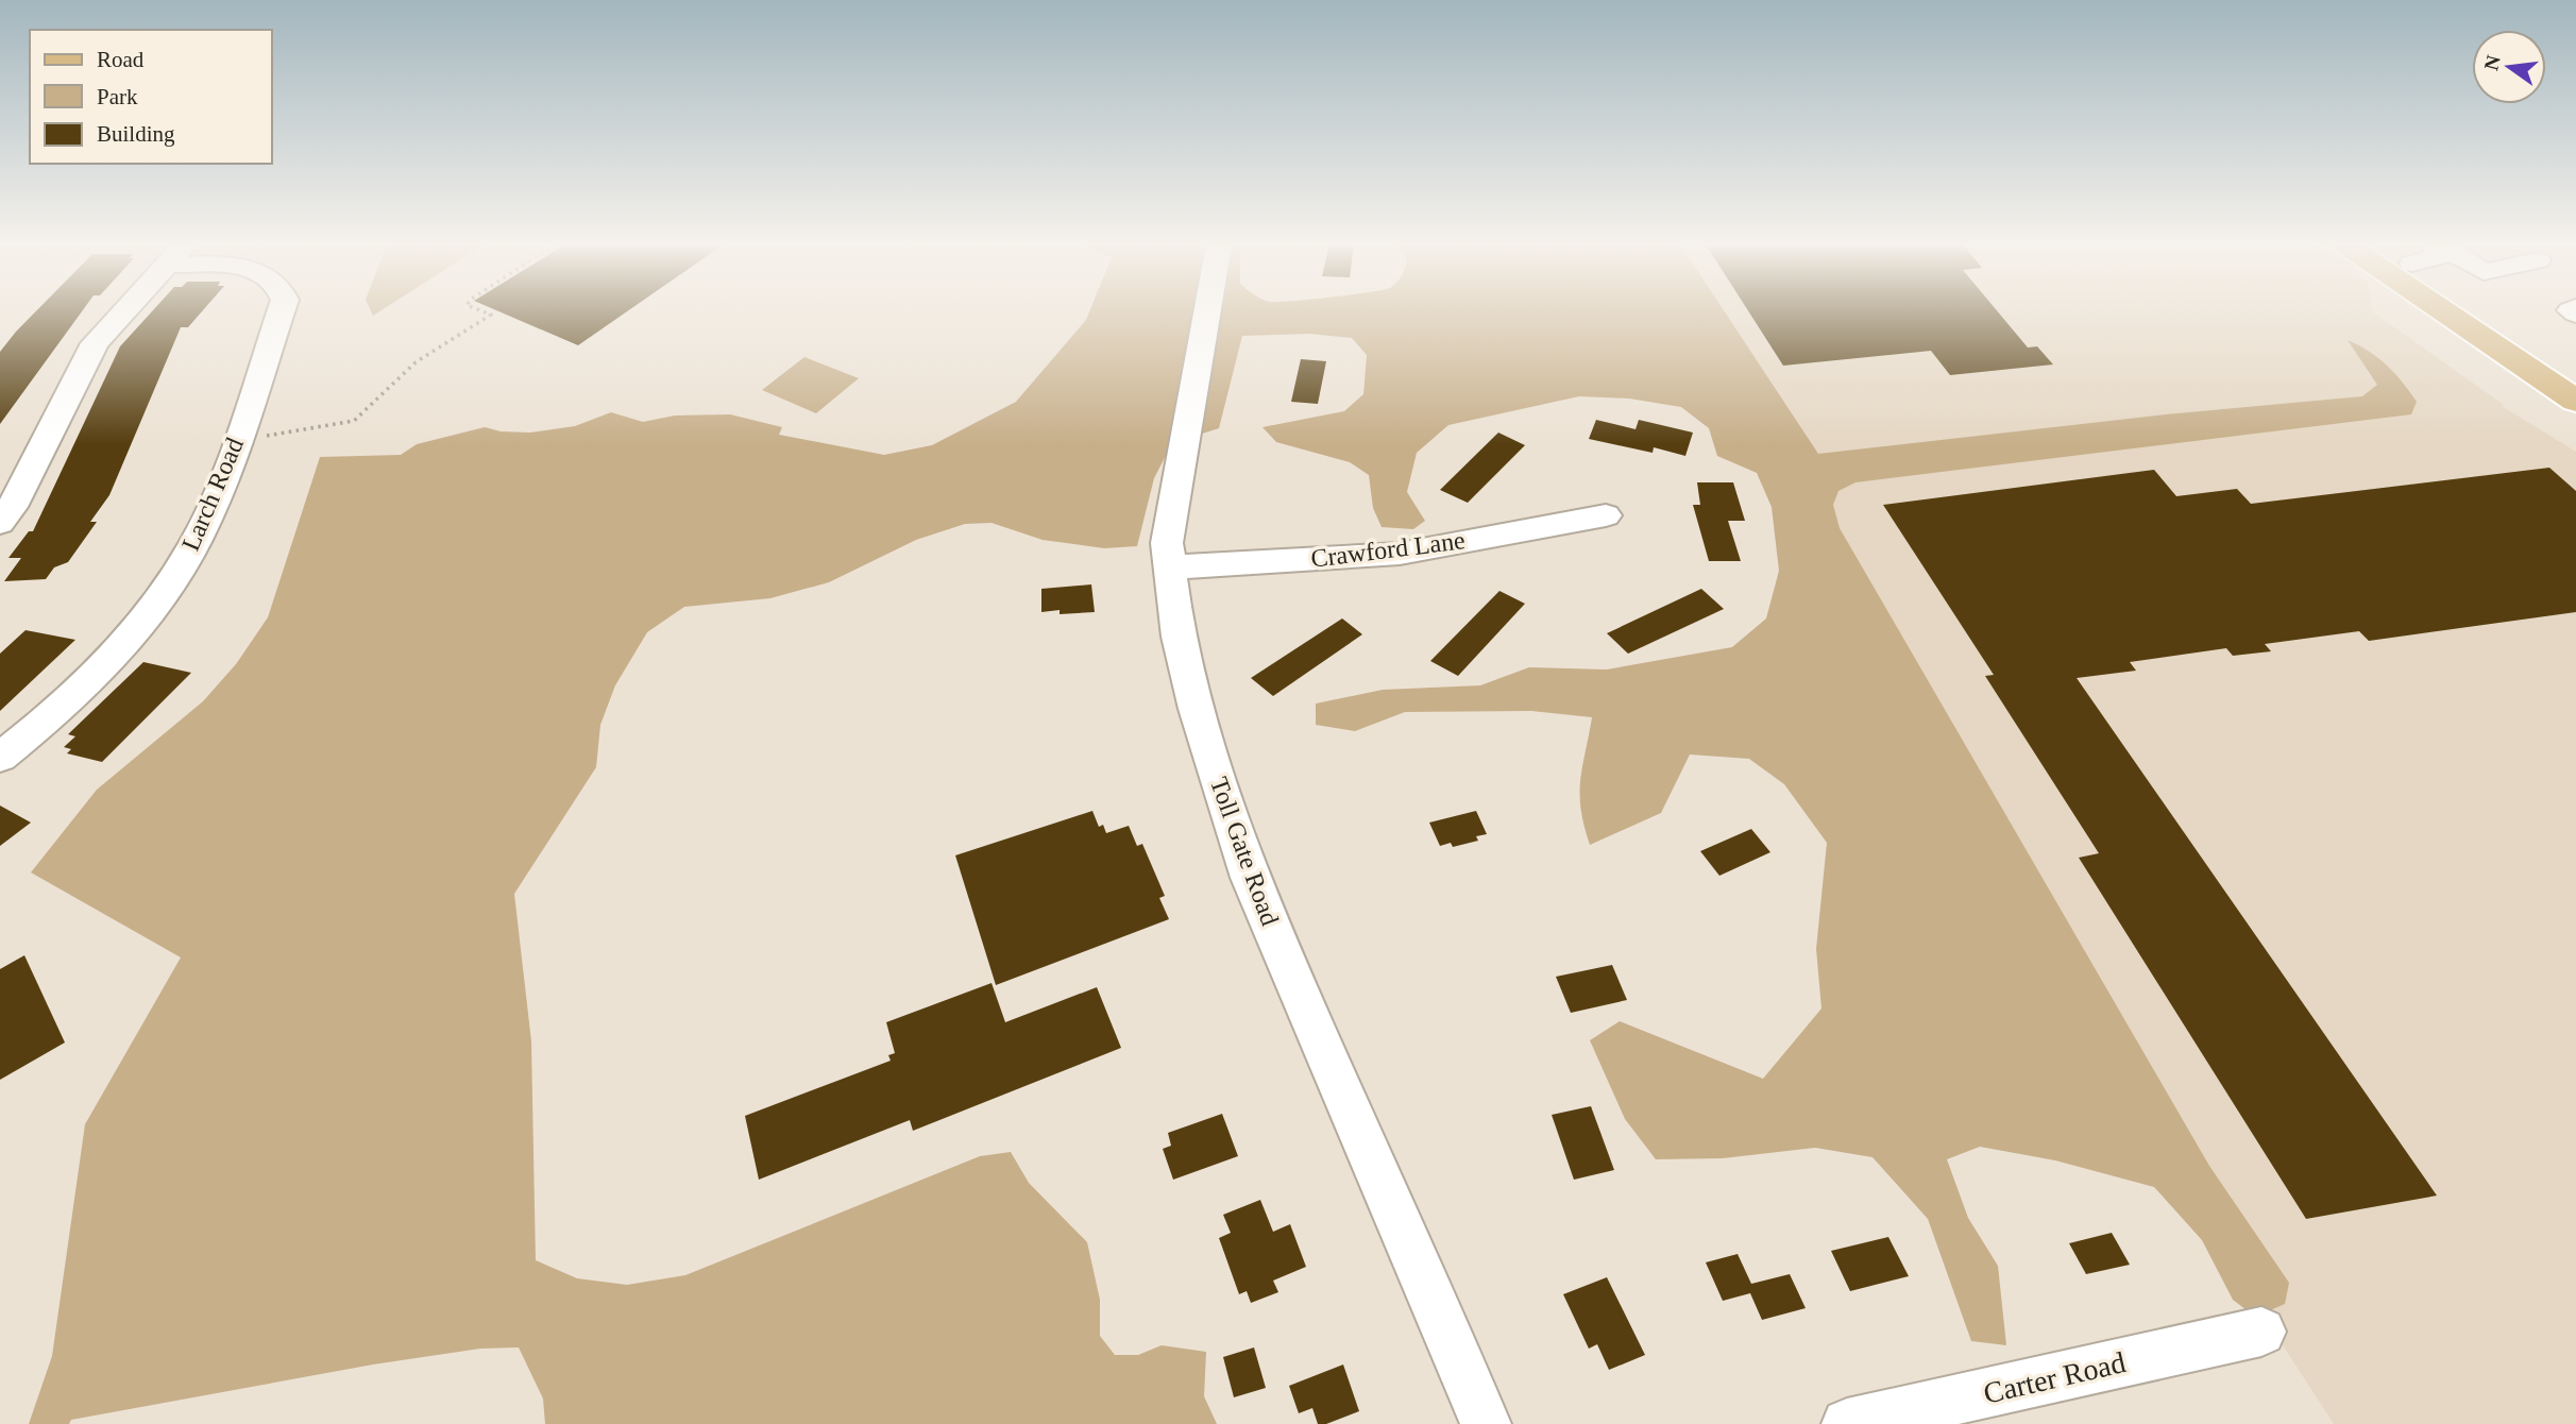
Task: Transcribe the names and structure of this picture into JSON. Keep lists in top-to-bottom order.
{
  "streets": {
    "street": [
      "Larch Road",
      "Crawford Lane",
      "Toll Gate Road",
      "Carter Road"
    ]
  },
  "crossings": [
    ["Crawford Lane", "Toll Gate Road"]
  ],
  "legend": ["Road", "Park", "Building"],
  "north": "left"
}
